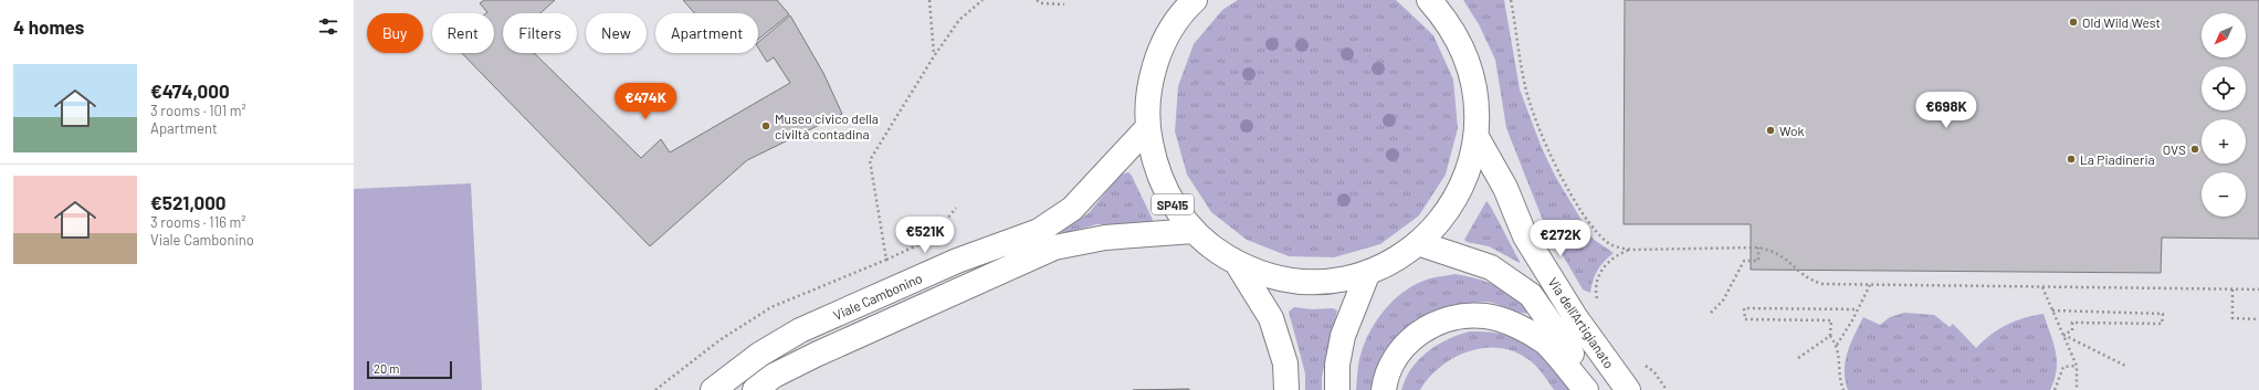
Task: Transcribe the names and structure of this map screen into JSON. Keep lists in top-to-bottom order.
{
  "streets": {
    "street": ["SP415", "Viale Cambonino", "Via dell'Artigianato"]
  },
  "crossings": [
    ["SP415", "Viale Cambonino"],
    ["SP415", "Via dell'Artigianato"]
  ],
  "places": [
    "Old Wild West",
    "Museo civico della civiltà contadina",
    "Wok",
    "OVS",
    "La Piadineria"
  ],
  "scale_bar": "20 m",
  "north": "bottom left",
  "page": {
    "heading": "4 homes",
    "map_buttons": ["+", "−"],
    "chip": [
      "Buy",
      "Rent",
      "Filters",
      "New",
      "Apartment"
    ],
    "list": [
      {
        "name": "€474,000",
        "note": "3 rooms · 101 m² · Apartment"
      },
      {
        "name": "€521,000",
        "note": "3 rooms · 116 m² · Viale Cambonino"
      }
    ],
    "price": [
      "€474K",
      "€698K",
      "€521K",
      "€272K"
    ],
    "scale": "20 m"
  }
}
